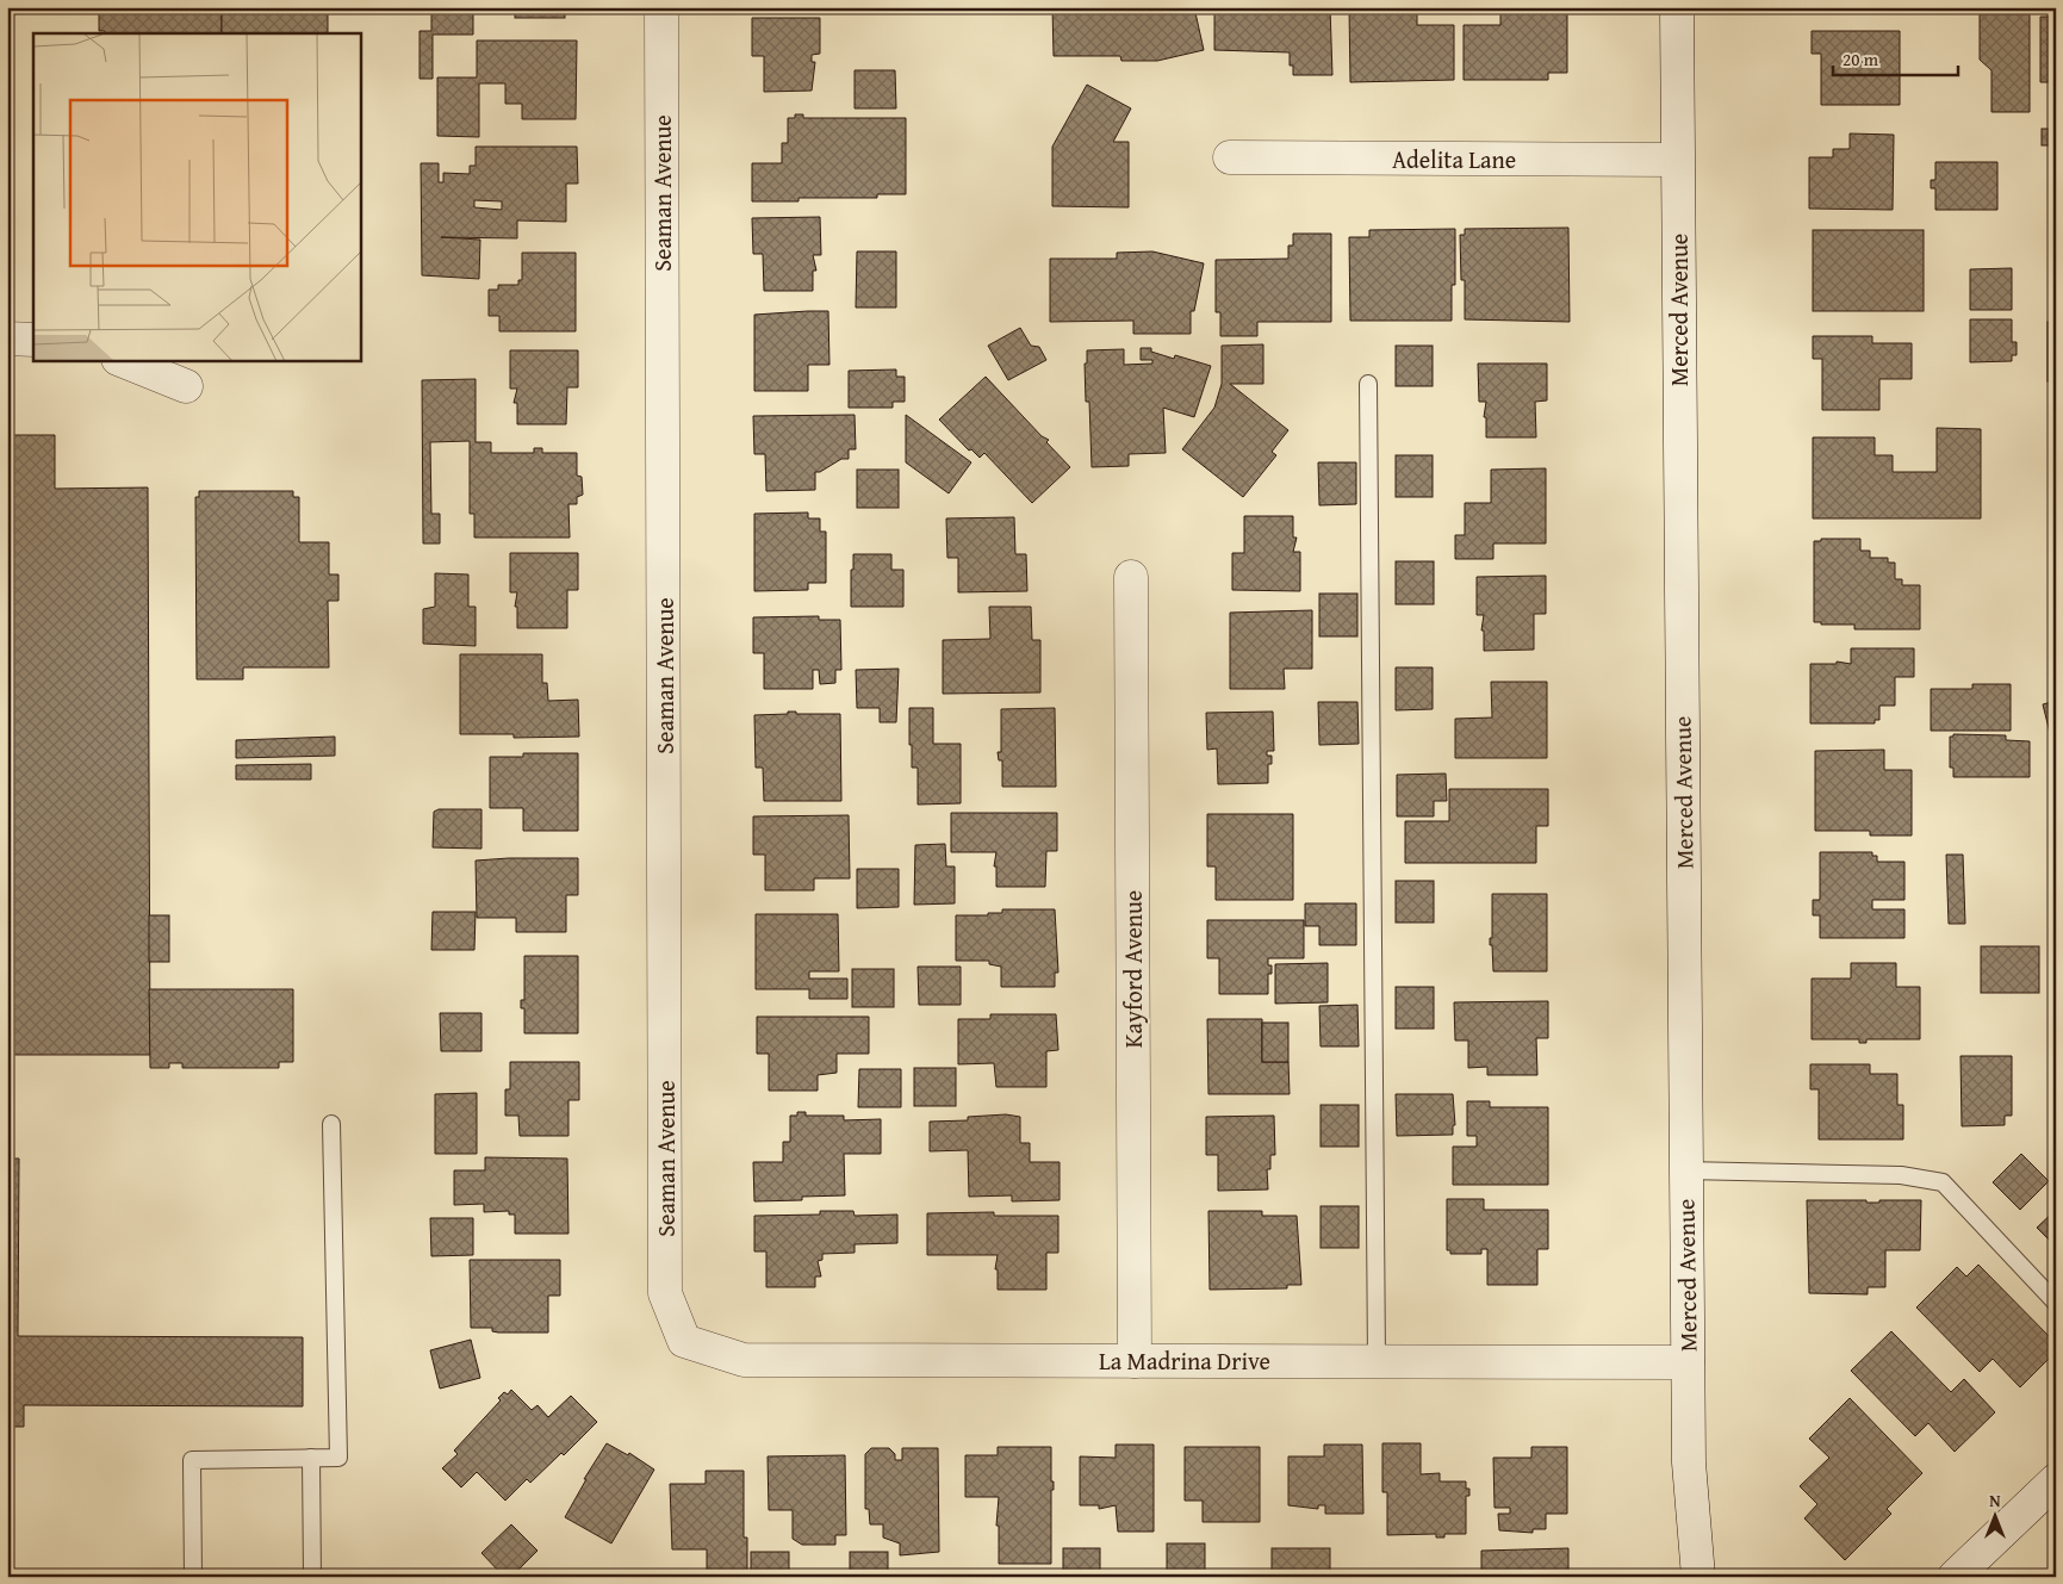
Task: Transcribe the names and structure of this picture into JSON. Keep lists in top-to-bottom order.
{
  "streets": {
    "street": [
      "Adelita Lane",
      "Seaman Avenue",
      "Merced Avenue",
      "Kayford Avenue",
      "La Madrina Drive"
    ]
  },
  "crossings": [
    ["Adelita Lane", "Merced Avenue"],
    ["Seaman Avenue", "La Madrina Drive"],
    ["Merced Avenue", "La Madrina Drive"],
    ["Kayford Avenue", "La Madrina Drive"]
  ],
  "scale_bar": "20 m",
  "north": "top"
}
